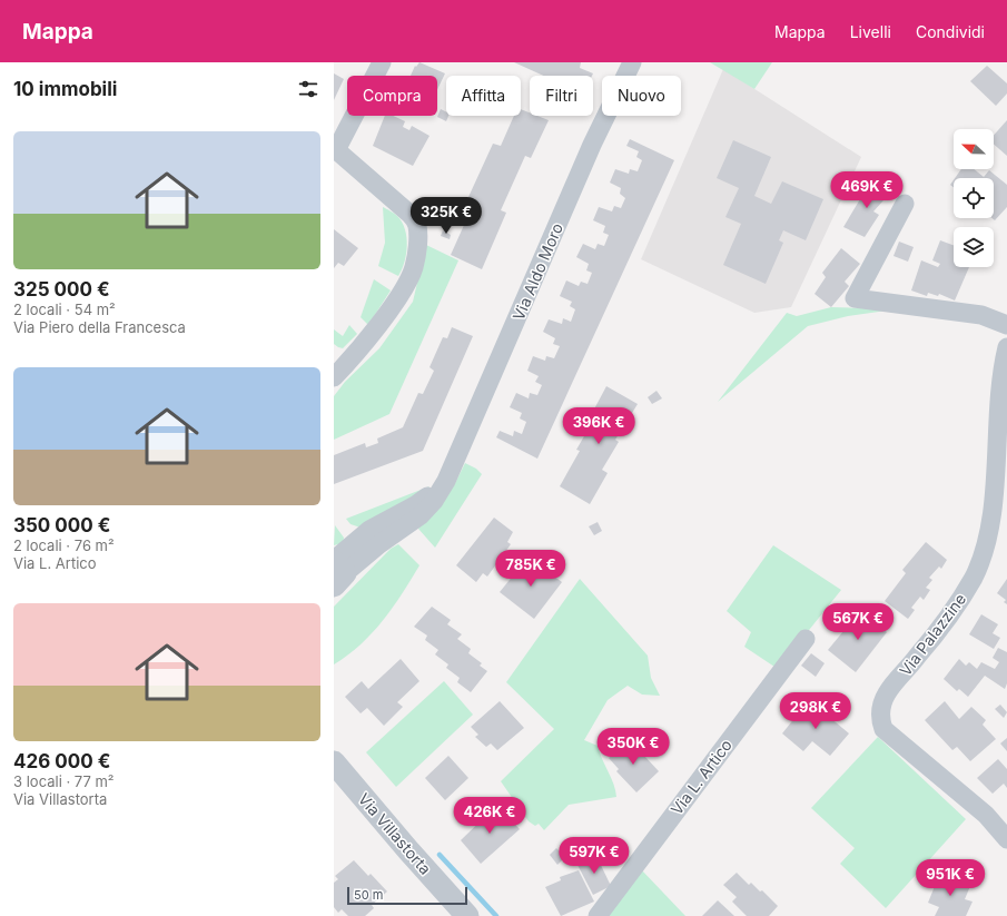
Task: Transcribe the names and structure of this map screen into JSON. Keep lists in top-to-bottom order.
{
  "streets": {
    "street": [
      "Via Aldo Moro",
      "Via Palazzine",
      "Via L. Artico",
      "Via Villastorta"
    ]
  },
  "scale_bar": "50 m",
  "north": "left",
  "page": {
    "header": "Mappa",
    "nav": ["Mappa", "Livelli", "Condividi"],
    "heading": "10 immobili",
    "chip": [
      "Compra",
      "Affitta",
      "Filtri",
      "Nuovo"
    ],
    "list": [
      {
        "name": "325 000 €",
        "note": "2 locali · 54 m² · Via Piero della Francesca"
      },
      {
        "name": "350 000 €",
        "note": "2 locali · 76 m² · Via L. Artico"
      },
      {
        "name": "426 000 €",
        "note": "3 locali · 77 m² · Via Villastorta"
      }
    ],
    "price": [
      "469K €",
      "325K €",
      "396K €",
      "785K €",
      "567K €",
      "298K €",
      "350K €",
      "426K €",
      "597K €",
      "951K €"
    ],
    "scale": "50 m"
  }
}
